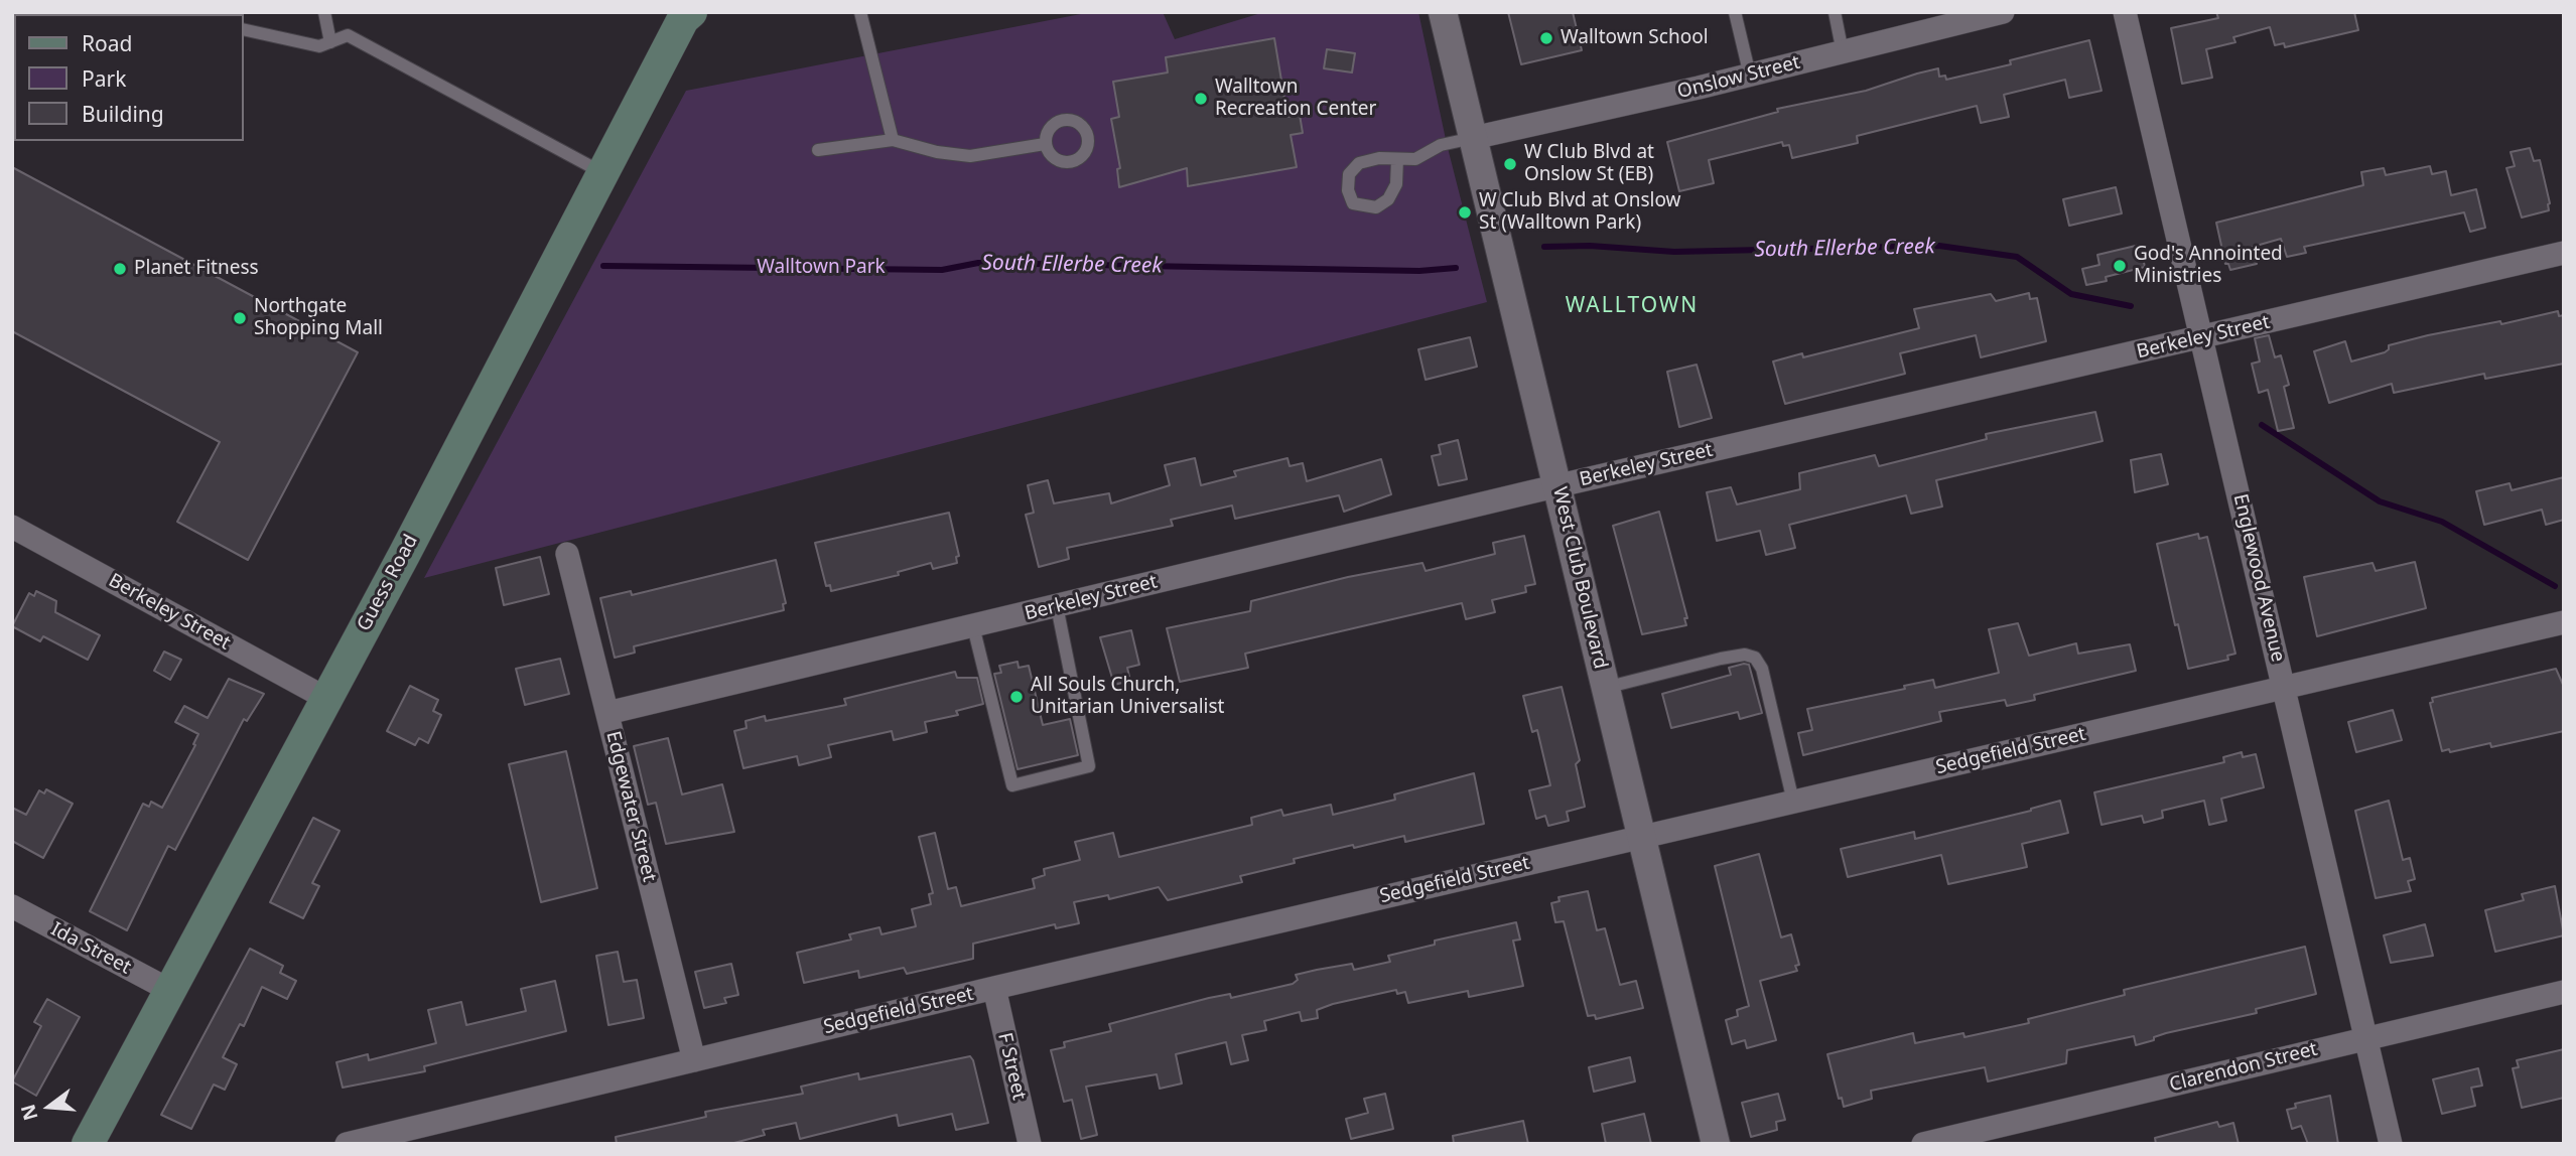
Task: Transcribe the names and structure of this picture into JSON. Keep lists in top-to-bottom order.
{
  "streets": {
    "main road": ["Guess Road"],
    "street": [
      "Onslow Street",
      "Berkeley Street",
      "West Club Boulevard",
      "Englewood Avenue",
      "Sedgefield Street",
      "Edgewater Street",
      "Ida Street",
      "F Street",
      "Clarendon Street"
    ]
  },
  "crossings": [
    ["Onslow Street", "West Club Boulevard"],
    ["Berkeley Street", "West Club Boulevard"],
    ["Berkeley Street", "Englewood Avenue"],
    ["Berkeley Street", "Guess Road"],
    ["Berkeley Street", "Edgewater Street"],
    ["West Club Boulevard", "Sedgefield Street"],
    ["Englewood Avenue", "Sedgefield Street"],
    ["Englewood Avenue", "Clarendon Street"],
    ["Guess Road", "Ida Street"],
    ["Sedgefield Street", "Edgewater Street"],
    ["Sedgefield Street", "F Street"]
  ],
  "districts": ["WALLTOWN"],
  "water": ["South Ellerbe Creek"],
  "parks": ["Walltown Park"],
  "places": [
    "Walltown School",
    "Walltown Recreation Center",
    "W Club Blvd at Onslow St (EB)",
    "W Club Blvd at Onslow St (Walltown Park)",
    "God's Annointed Ministries",
    "Planet Fitness",
    "Northgate Shopping Mall",
    "All Souls Church, Unitarian Universalist"
  ],
  "legend": ["Road", "Park", "Building"],
  "north": "left"
}
